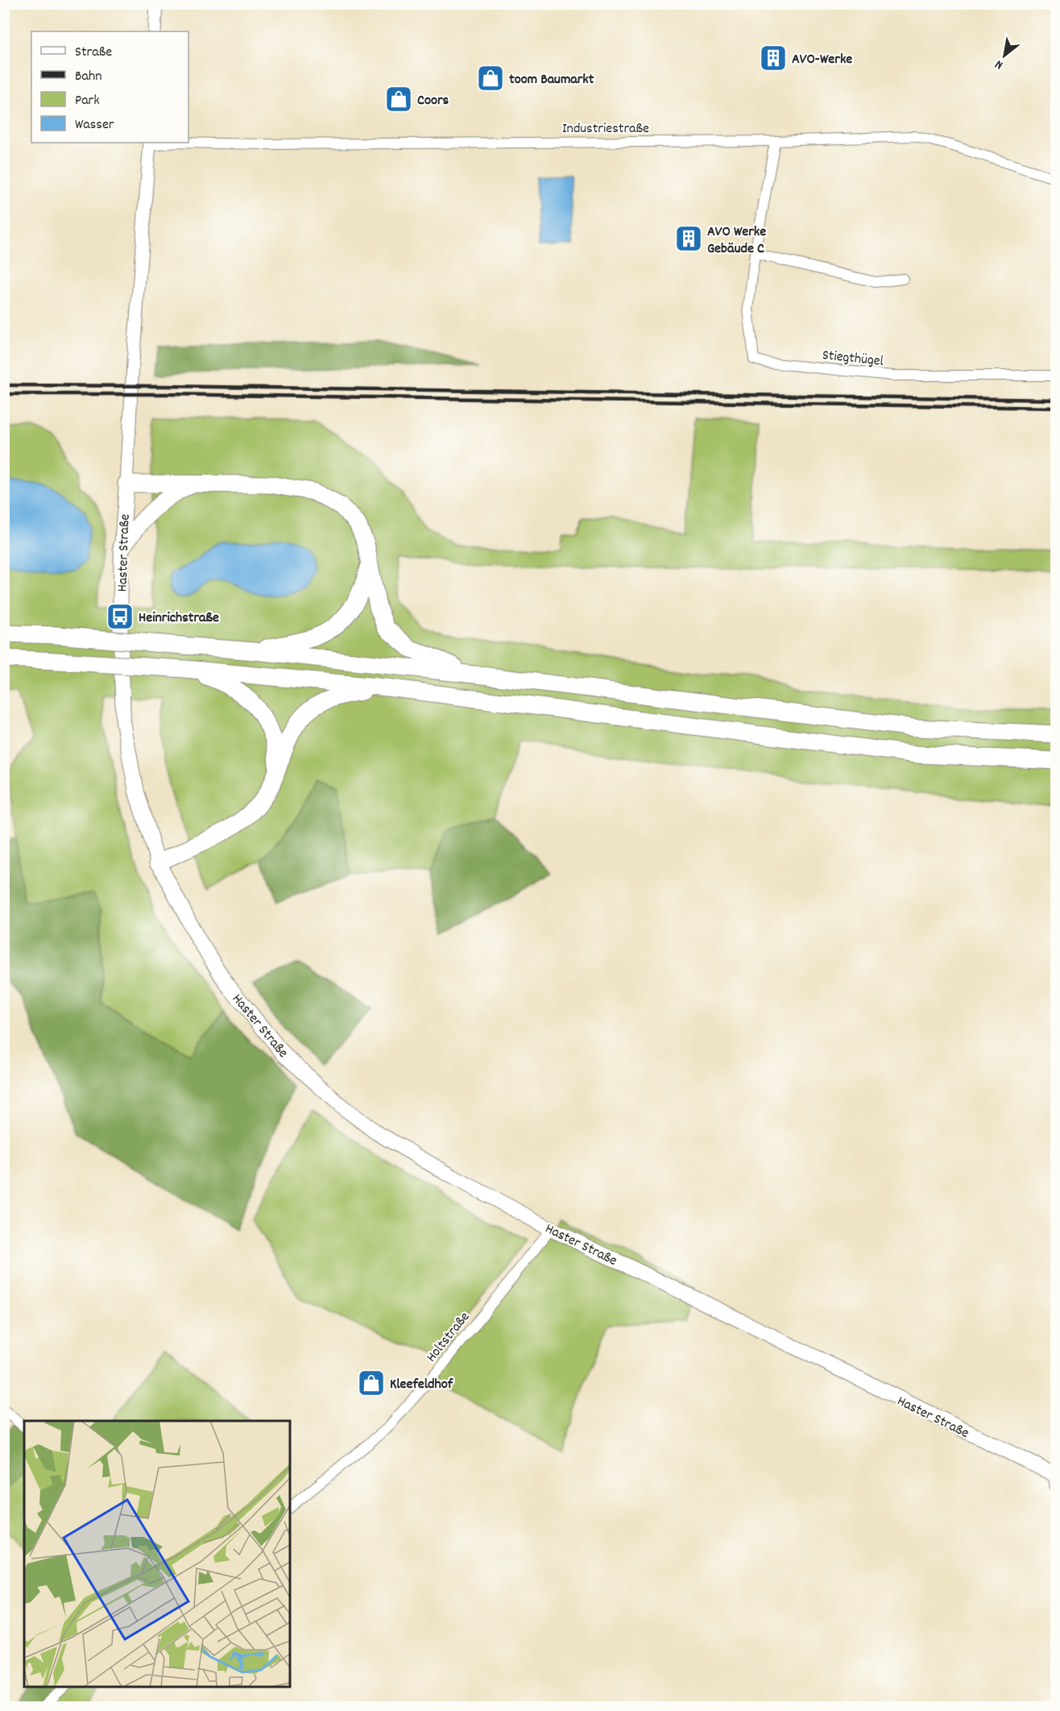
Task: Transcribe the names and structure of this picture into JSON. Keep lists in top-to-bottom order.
{
  "streets": {
    "main road": ["Haster Straße"],
    "street": ["Industriestraße", "Stiegthügel", "Holtstraße"]
  },
  "crossings": [
    ["Industriestraße", "Stiegthügel"],
    ["Industriestraße", "Haster Straße"],
    ["Haster Straße", "Holtstraße"]
  ],
  "places": {
    "building": ["AVO-Werke", "AVO Werke Gebäude C"],
    "shop": ["toom Baumarkt", "Coors", "Kleefeldhof"],
    "bus stop": ["Heinrichstraße"]
  },
  "legend": [
    "Straße",
    "Bahn",
    "Park",
    "Wasser"
  ],
  "north": "bottom left"
}
